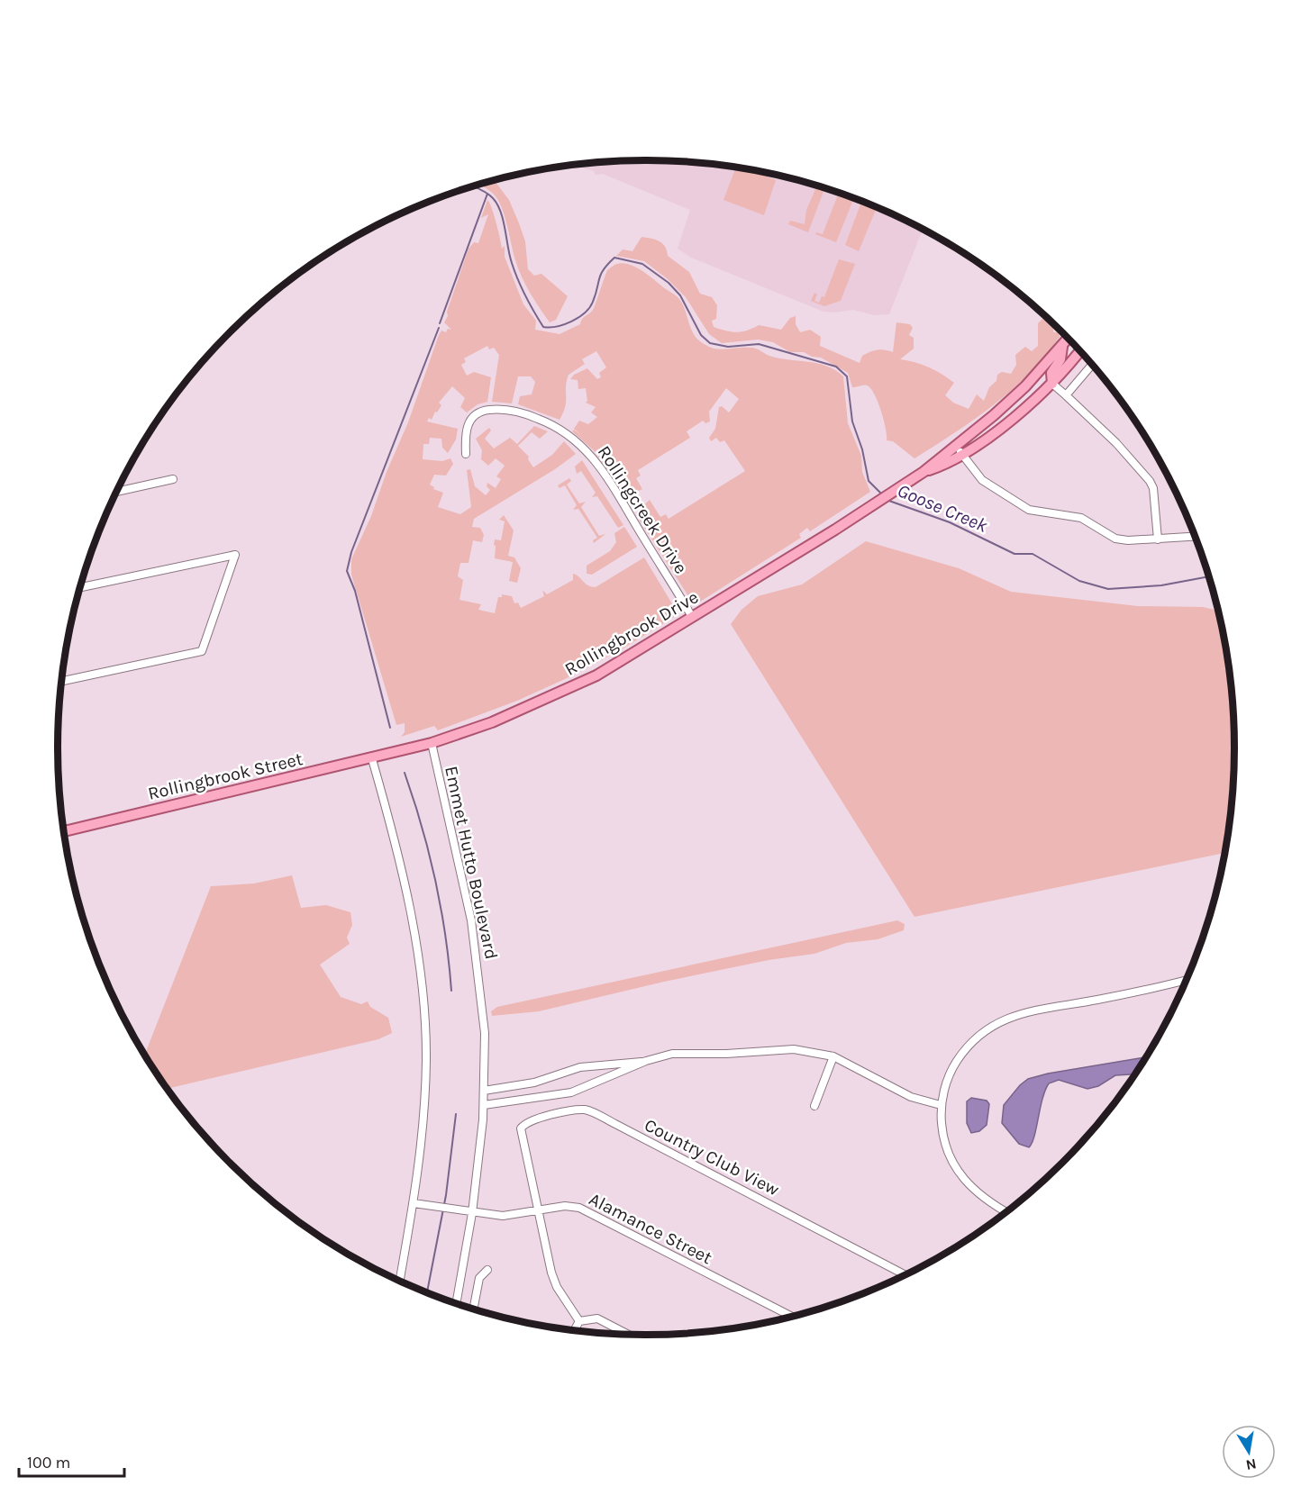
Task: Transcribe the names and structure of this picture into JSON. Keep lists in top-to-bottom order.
{
  "streets": {
    "main road": ["Rollingbrook Drive", "Rollingbrook Street"],
    "street": [
      "Rollingcreek Drive",
      "Emmet Hutto Boulevard",
      "Country Club View",
      "Alamance Street"
    ]
  },
  "crossings": [
    ["Rollingcreek Drive", "Rollingbrook Drive"],
    ["Rollingbrook Drive", "Rollingbrook Street"],
    ["Rollingbrook Drive", "Emmet Hutto Boulevard"],
    ["Emmet Hutto Boulevard", "Alamance Street"],
    ["Country Club View", "Alamance Street"]
  ],
  "water": ["Goose Creek"],
  "scale_bar": "100 m",
  "north": "bottom"
}
